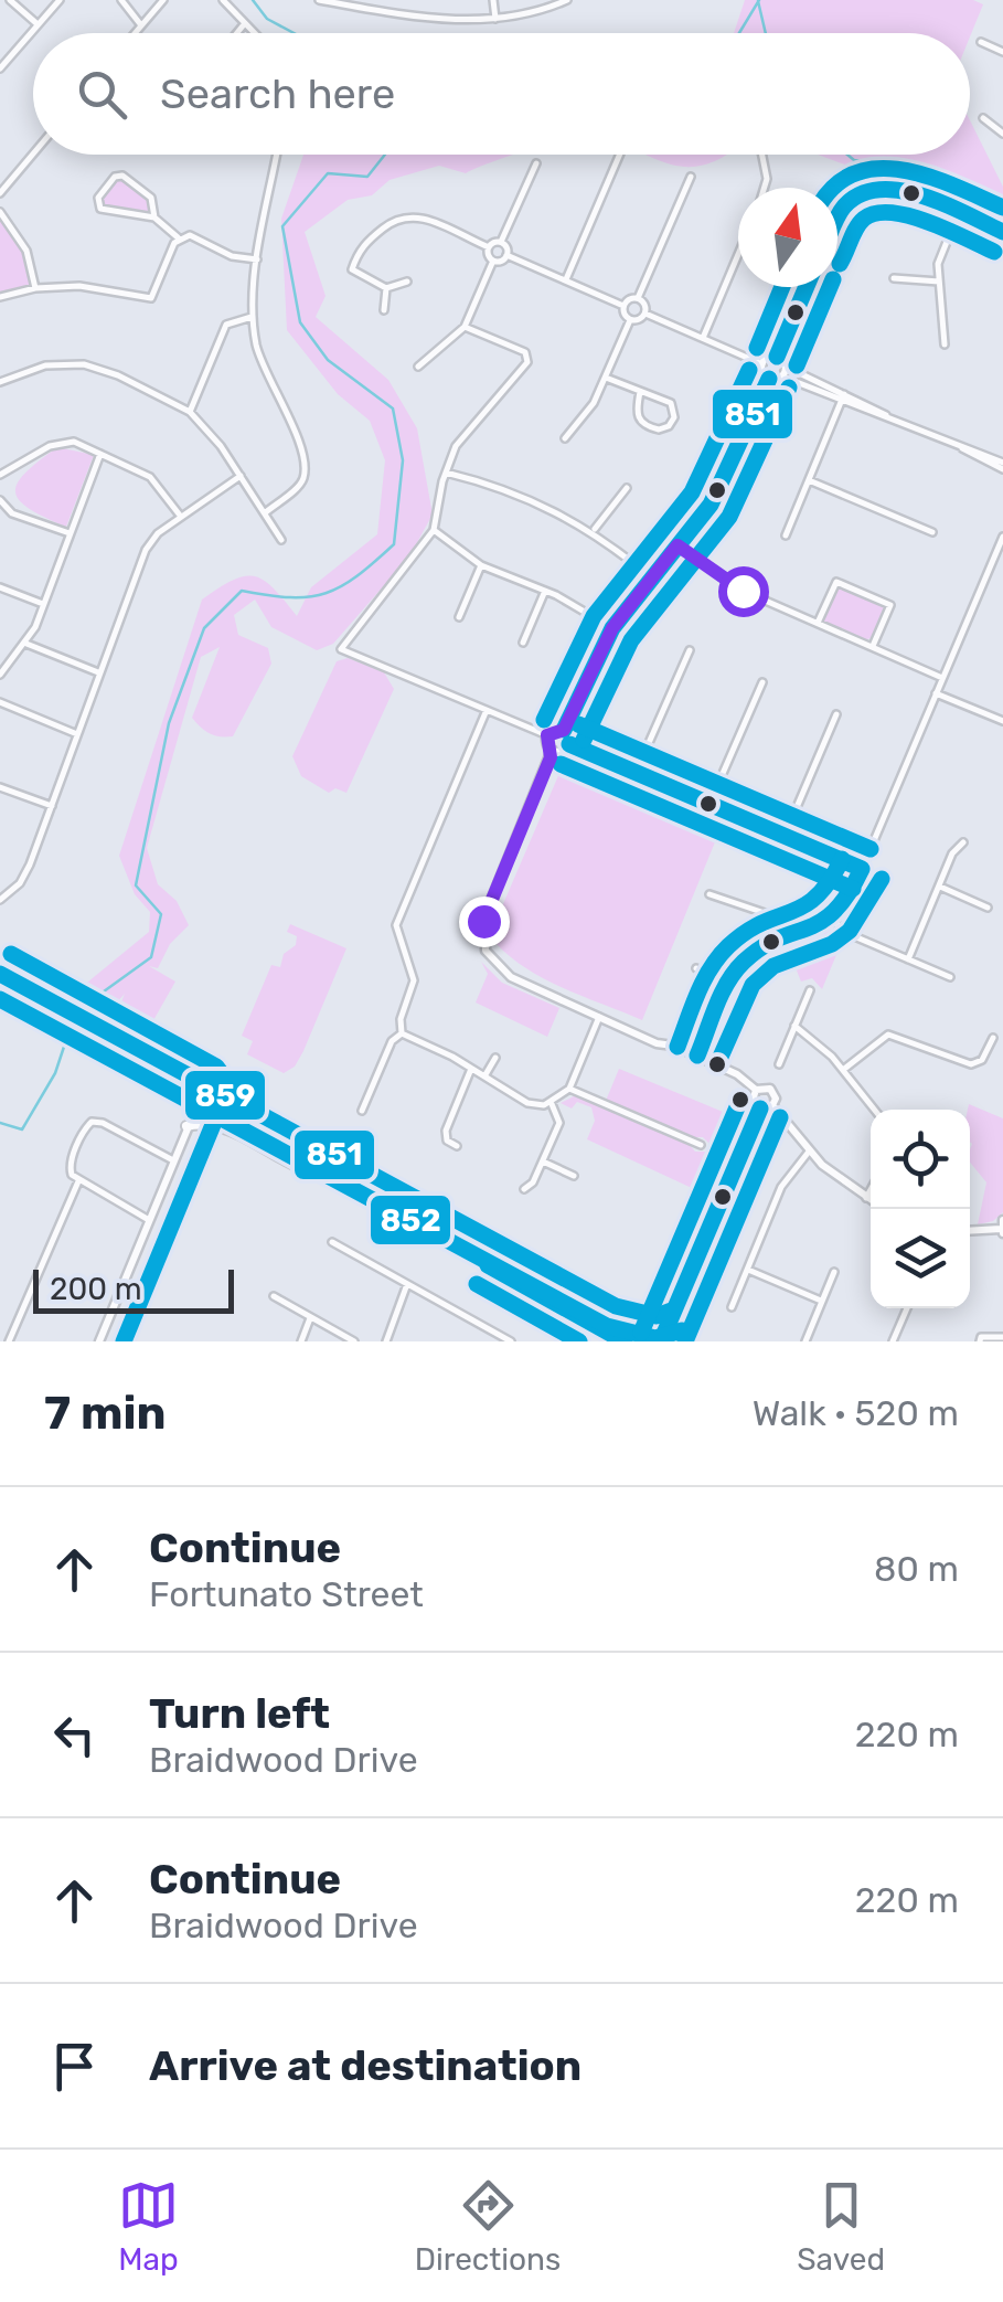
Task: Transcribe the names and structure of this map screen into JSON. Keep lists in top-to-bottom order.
{
  "lines": ["transit line 851", "transit line 852", "transit line 859"],
  "scale_bar": "200 m",
  "north": "top",
  "page": {
    "search": "Search here",
    "scale": "200 m",
    "heading": ["7 min", "Walk · 520 m"],
    "list": [
      ["Continue", "Fortunato Street", "80 m"],
      ["Turn left", "Braidwood Drive", "220 m"],
      ["Continue", "Braidwood Drive", "220 m"],
      "Arrive at destination"
    ],
    "nav": ["Map", "Directions", "Saved"]
  }
}
